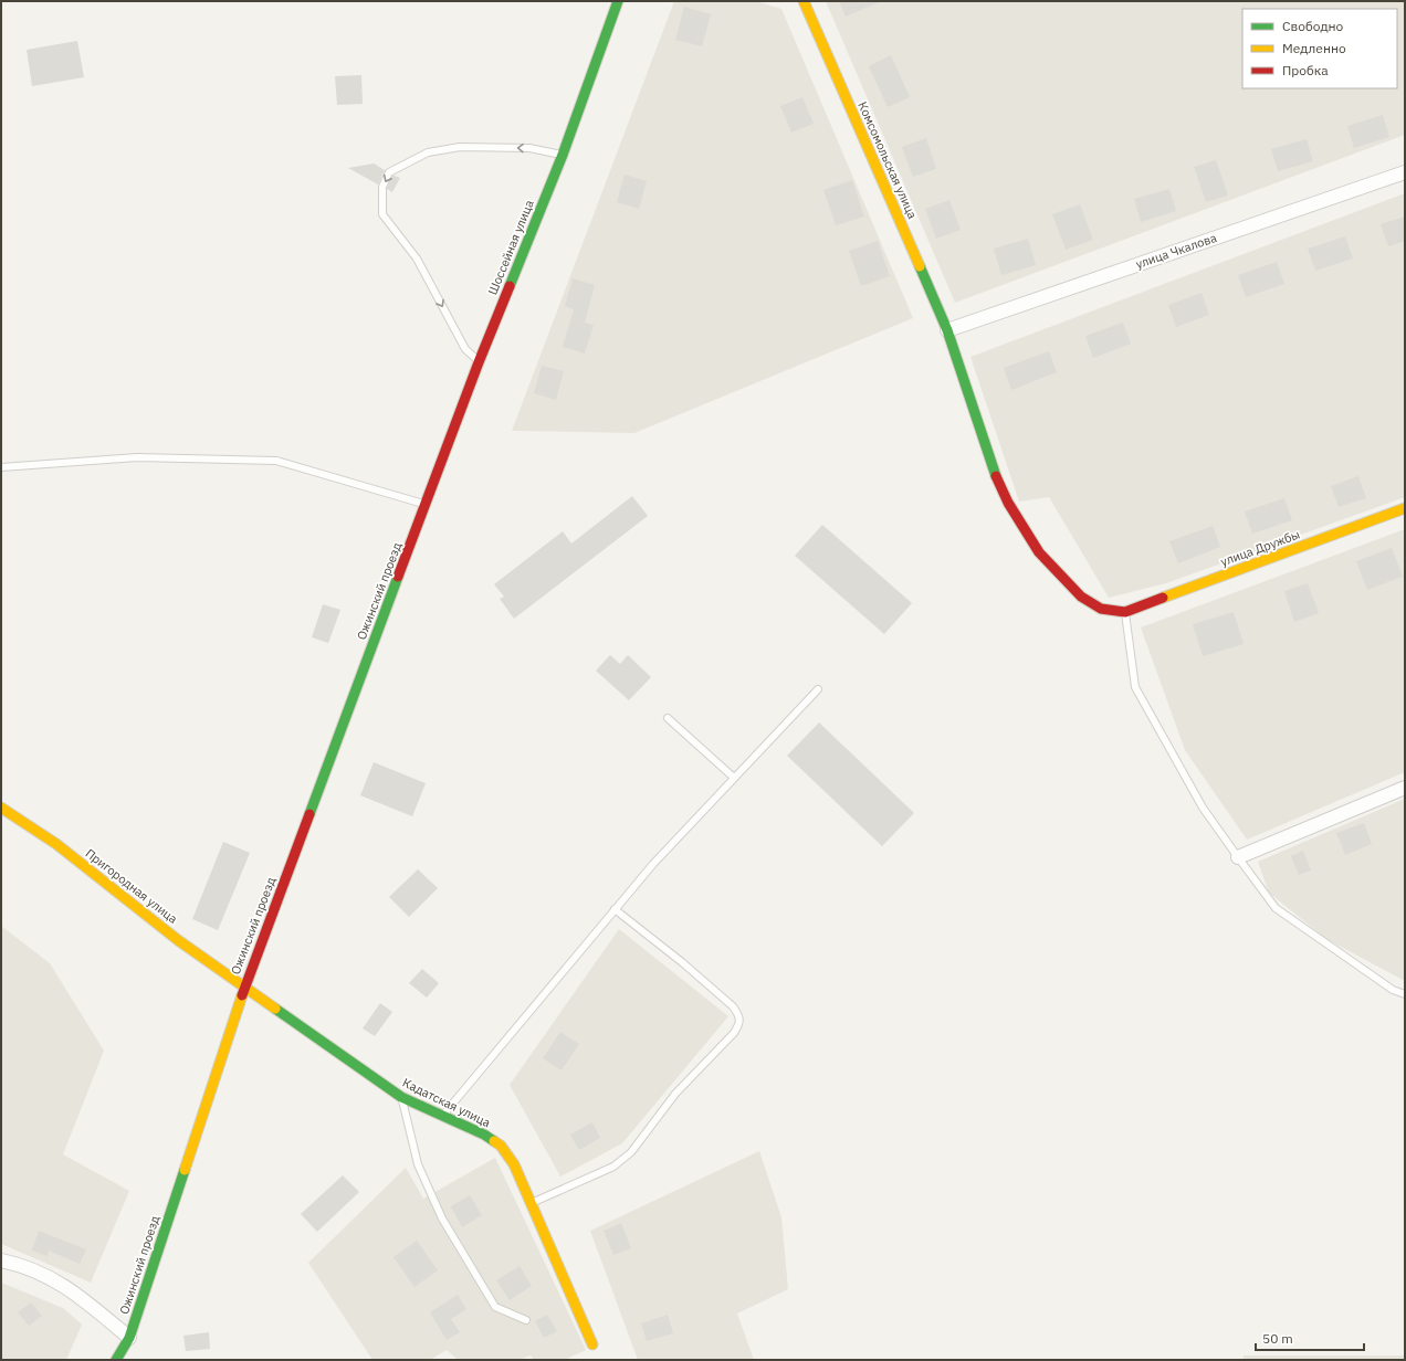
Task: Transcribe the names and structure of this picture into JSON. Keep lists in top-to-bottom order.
{
  "streets": {
    "street": [
      "Комсомольская улица",
      "Шоссейная улица",
      "улица Чкалова",
      "улица Дружбы",
      "Ожинский проезд",
      "Пригородная улица",
      "Кадатская улица"
    ]
  },
  "crossings": [
    ["Комсомольская улица", "улица Чкалова"],
    ["Комсомольская улица", "улица Дружбы"],
    ["Шоссейная улица", "Ожинский проезд"],
    ["Ожинский проезд", "Пригородная улица"],
    ["Ожинский проезд", "Кадатская улица"],
    ["Пригородная улица", "Кадатская улица"]
  ],
  "legend": ["Свободно", "Медленно", "Пробка"],
  "scale_bar": "50 m"
}
